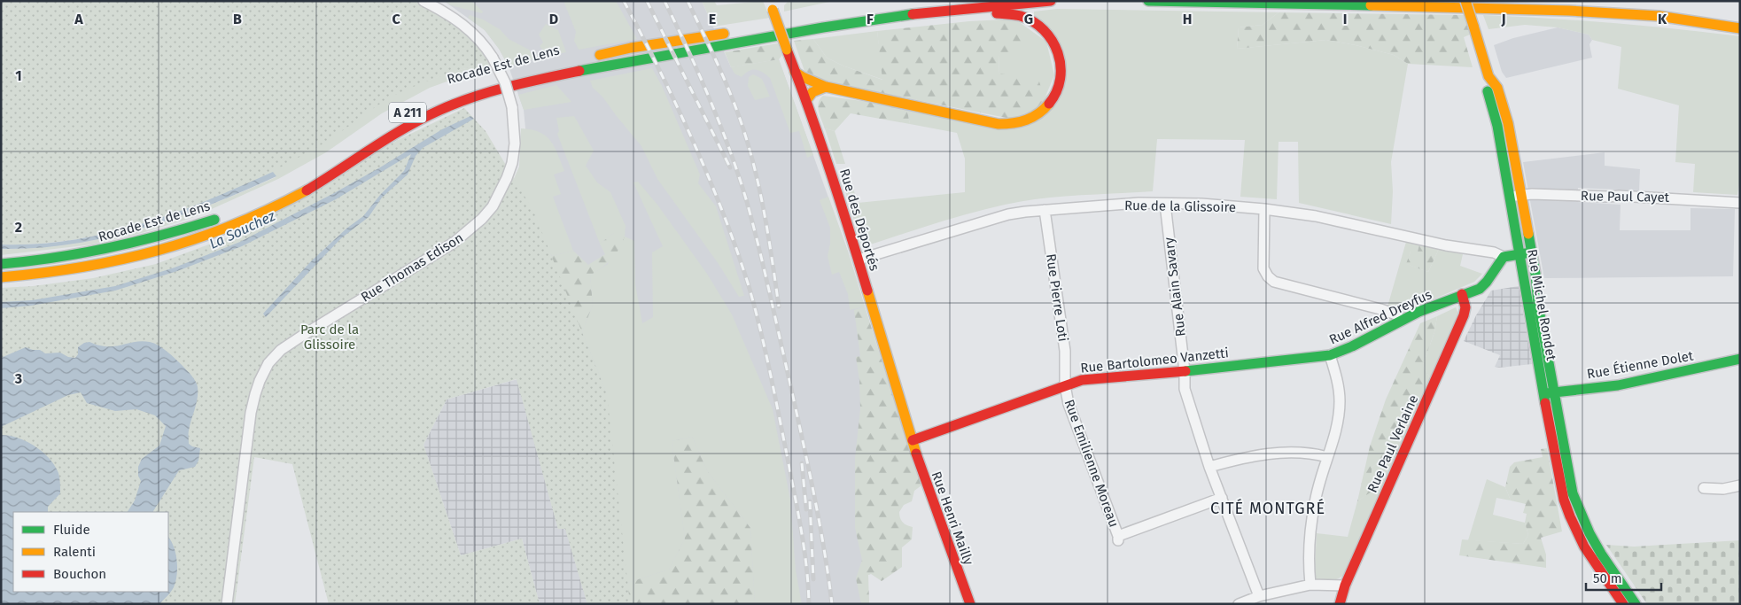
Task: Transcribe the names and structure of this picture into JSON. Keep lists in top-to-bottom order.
{
  "streets": {
    "main road": [
      "Rocade Est de Lens",
      "A 211",
      "Rue des Déportés",
      "Rue Michel Rondet",
      "Rue Alfred Dreyfus",
      "Rue Bartolomeo Vanzetti",
      "Rue Étienne Dolet",
      "Rue Paul Verlaine",
      "Rue Henri Mailly"
    ],
    "street": [
      "Rue Paul Cayet",
      "Rue de la Glissoire",
      "Rue Thomas Edison",
      "Rue Alain Savary",
      "Rue Pierre Loti",
      "Rue Emilienne Moreau"
    ]
  },
  "crossings": [
    ["Rocade Est de Lens", "A 211"],
    ["Rue Paul Cayet", "Rue Michel Rondet"],
    ["Rue de la Glissoire", "Rue des Déportés"],
    ["Rue de la Glissoire", "Rue Alain Savary"],
    ["Rue de la Glissoire", "Rue Pierre Loti"],
    ["Rue de la Glissoire", "Rue Alfred Dreyfus"],
    ["Rue des Déportés", "Rue Bartolomeo Vanzetti"],
    ["Rue des Déportés", "Rue Henri Mailly"],
    ["Rue Alain Savary", "Rue Bartolomeo Vanzetti"],
    ["Rue Alain Savary", "Rue Emilienne Moreau"],
    ["Rue Pierre Loti", "Rue Bartolomeo Vanzetti"],
    ["Rue Pierre Loti", "Rue Emilienne Moreau"],
    ["Rue Michel Rondet", "Rue Étienne Dolet"],
    ["Rue Alfred Dreyfus", "Rue Bartolomeo Vanzetti"],
    ["Rue Alfred Dreyfus", "Rue Paul Verlaine"],
    ["Rue Bartolomeo Vanzetti", "Rue Emilienne Moreau"],
    ["Rue Bartolomeo Vanzetti", "Rue Henri Mailly"]
  ],
  "districts": ["CITÉ MONTGRÉ"],
  "water": ["La Souchez"],
  "parks": ["Parc de la Glissoire"],
  "legend": ["Fluide", "Ralenti", "Bouchon"],
  "scale_bar": "50 m",
  "grid": {
    "columns": [
      "A",
      "B",
      "C",
      "D",
      "E",
      "F",
      "G",
      "H",
      "I",
      "J",
      "K"
    ],
    "rows": ["1", "2", "3"]
  }
}
